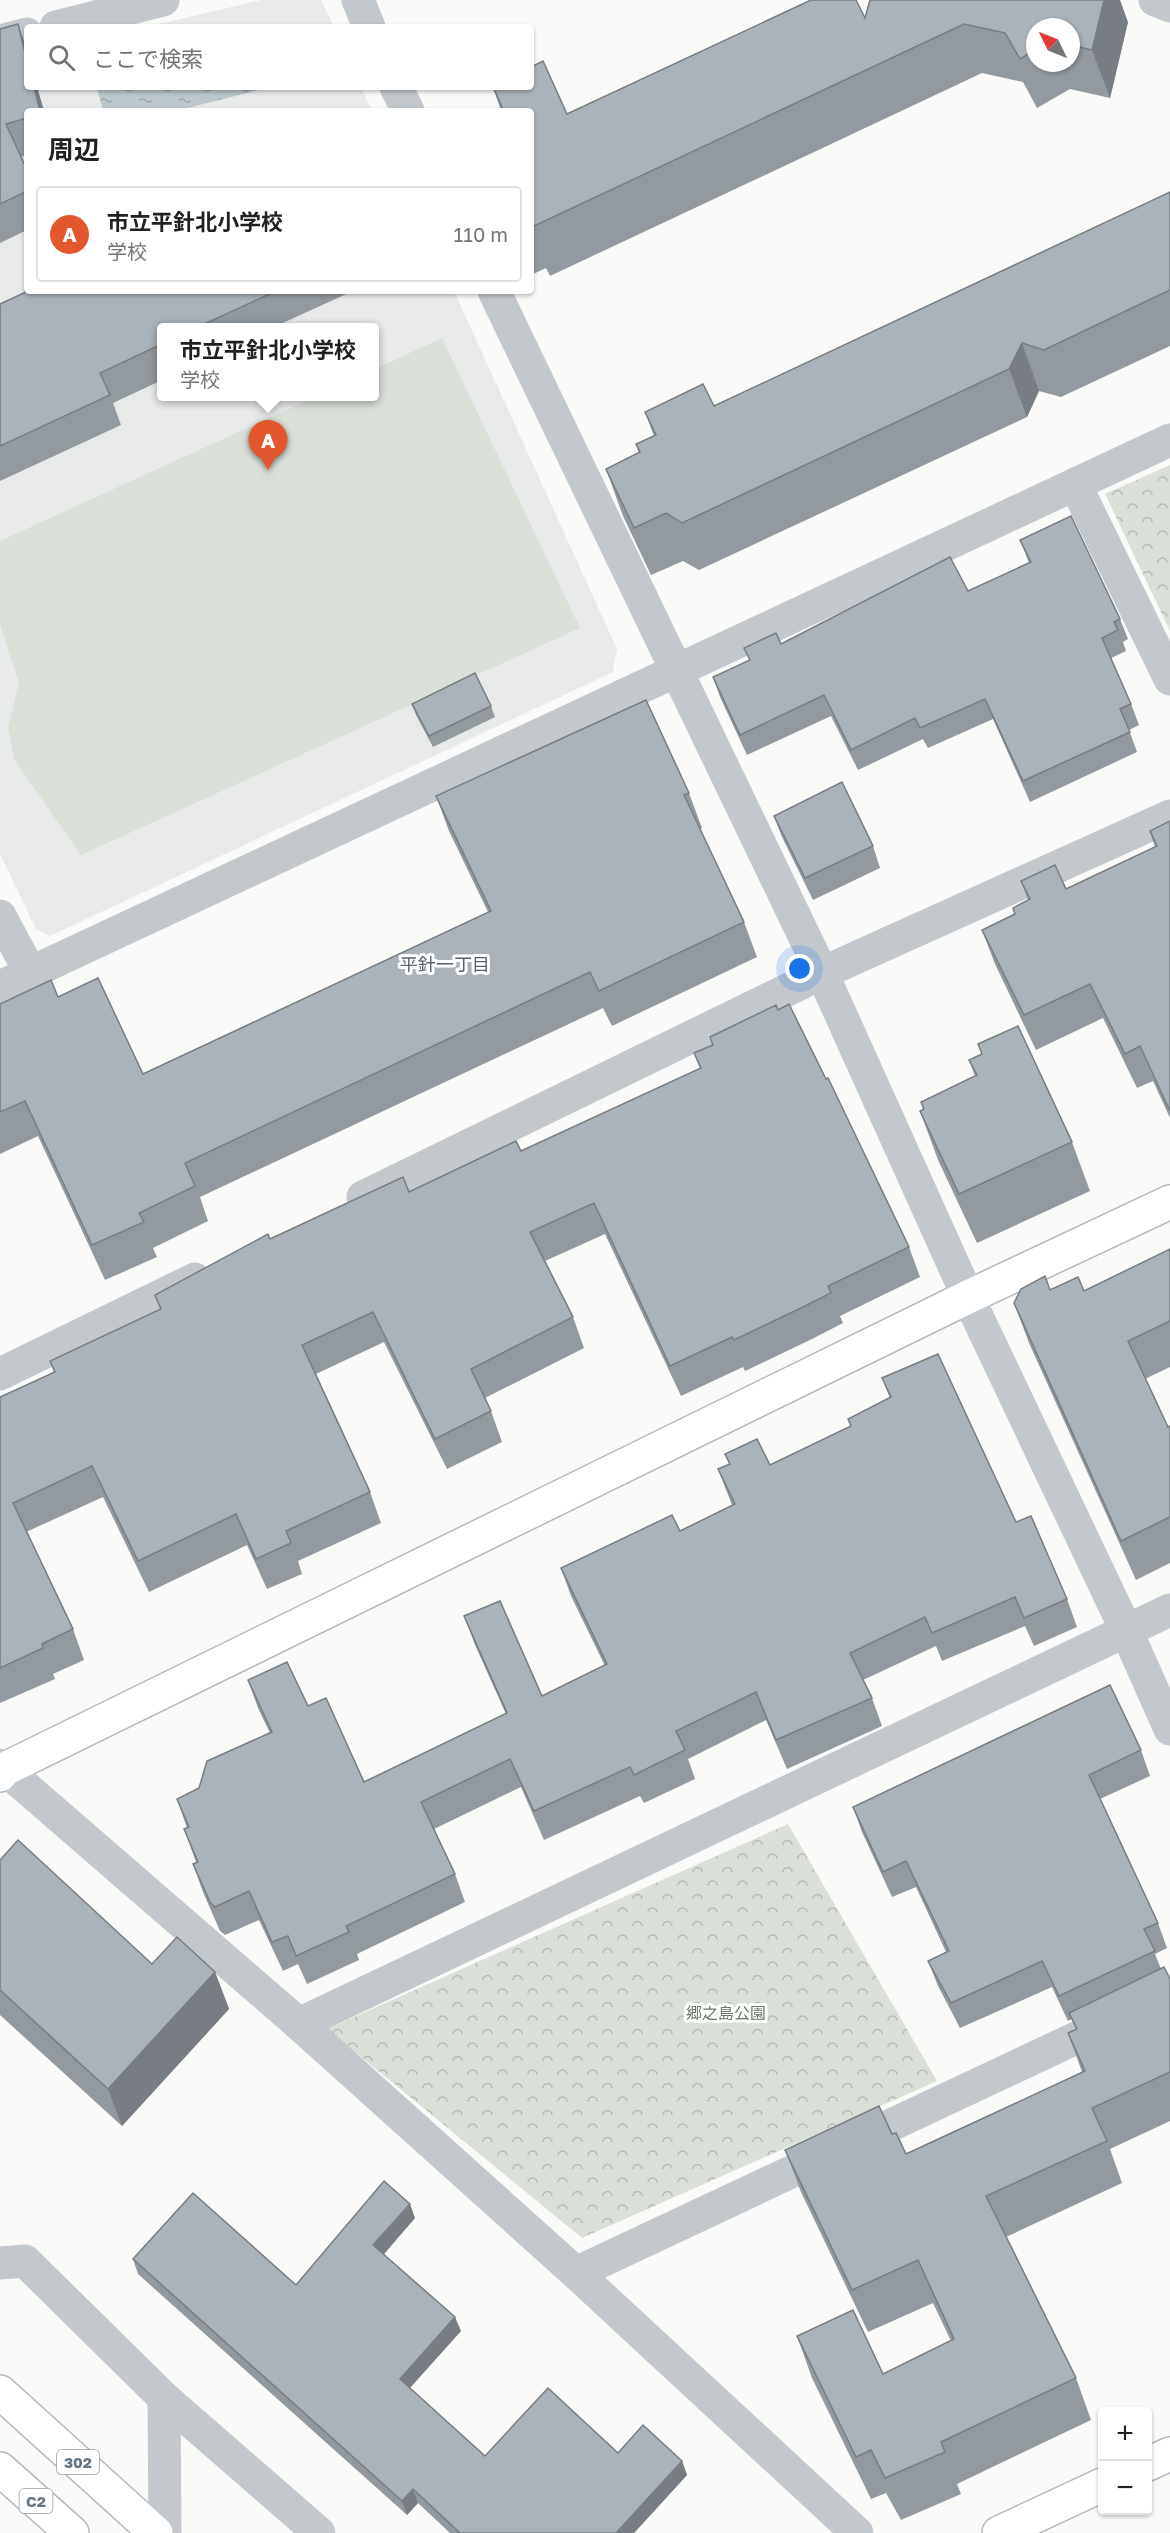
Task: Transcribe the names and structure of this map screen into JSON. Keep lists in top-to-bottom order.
{
  "streets": {
    "main road": ["302", "C2"]
  },
  "districts": ["平針一丁目"],
  "parks": ["郷之島公園"],
  "north": "top left",
  "page": {
    "search": "ここで検索",
    "heading": "周辺",
    "list": [
      {
        "mark": "A",
        "name": "市立平針北小学校",
        "note": "学校",
        "value": "110 m"
      }
    ],
    "popup": ["市立平針北小学校", "学校"],
    "pins": "A",
    "map_buttons": ["+", "−"]
  }
}
